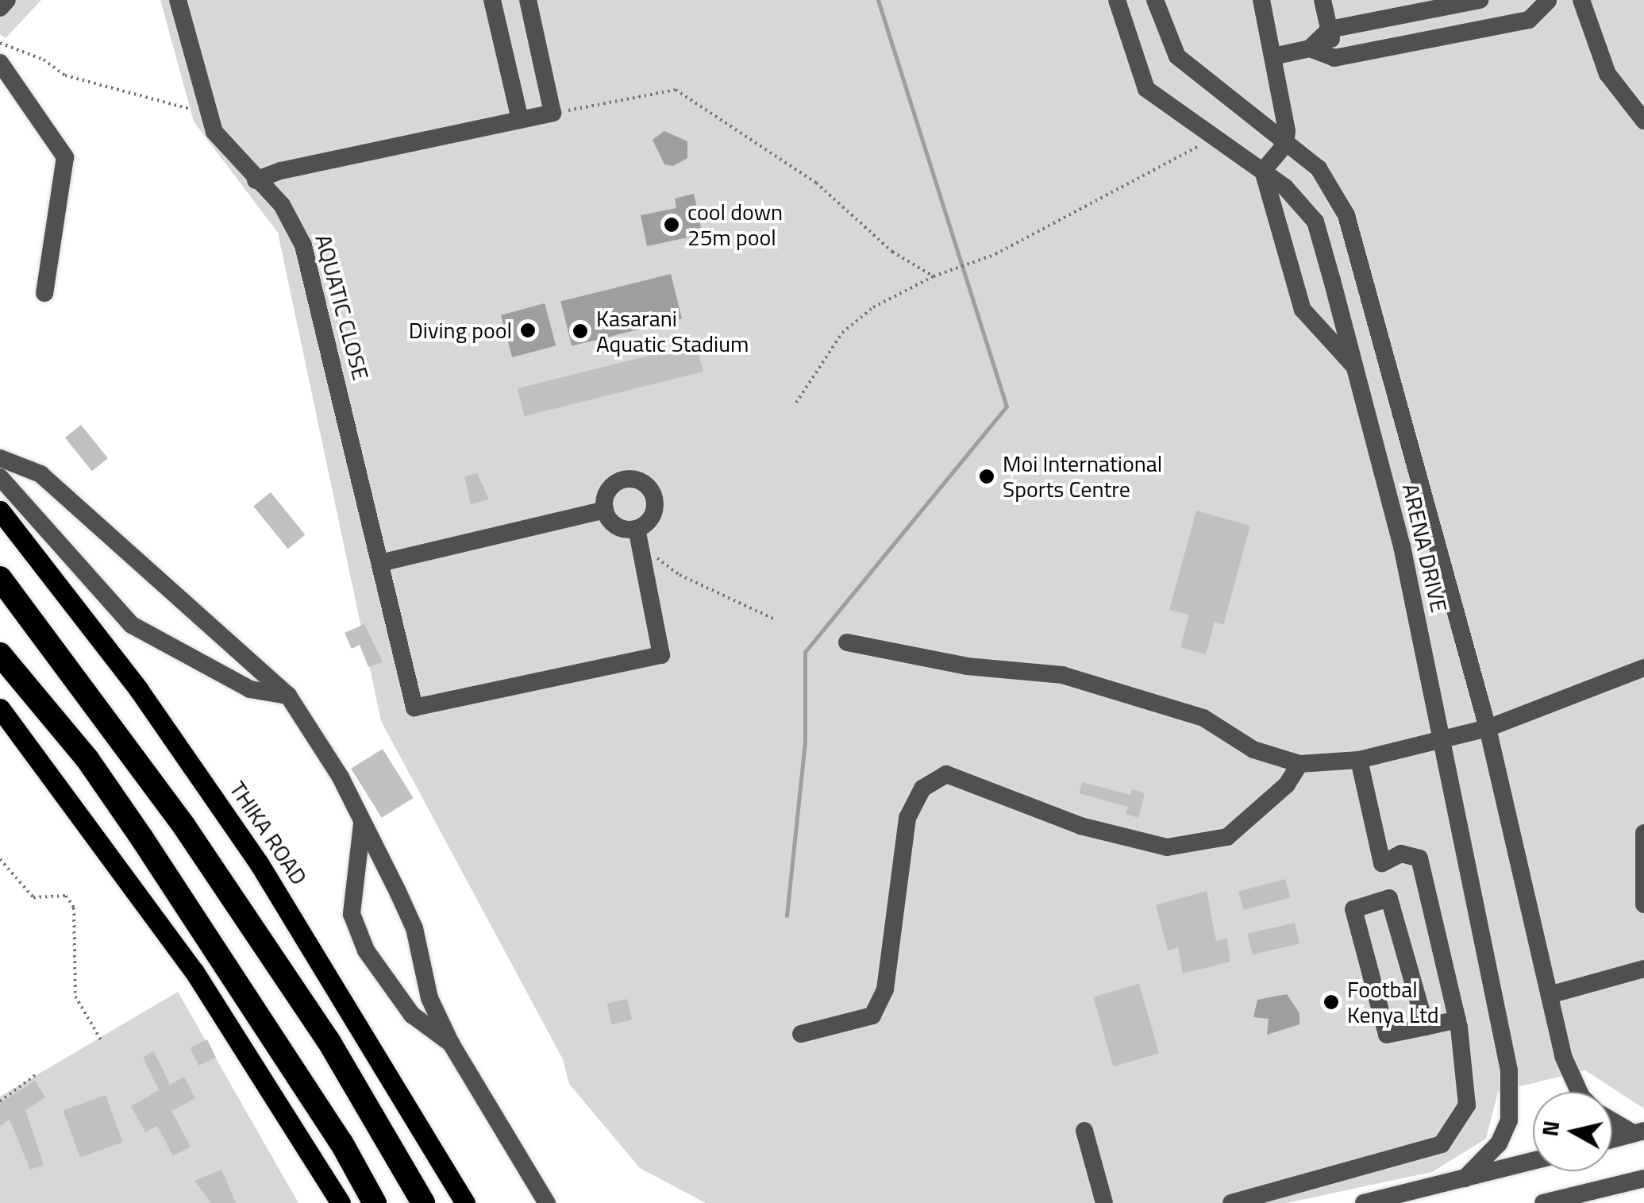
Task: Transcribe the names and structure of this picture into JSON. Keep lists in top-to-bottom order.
{
  "streets": {
    "main road": ["THIKA ROAD"],
    "street": ["AQUATIC CLOSE", "ARENA DRIVE"]
  },
  "places": [
    "cool down 25m pool",
    "Diving pool",
    "Kasarani Aquatic Stadium",
    "Moi International Sports Centre",
    "Footbal Kenya Ltd"
  ],
  "north": "left"
}
